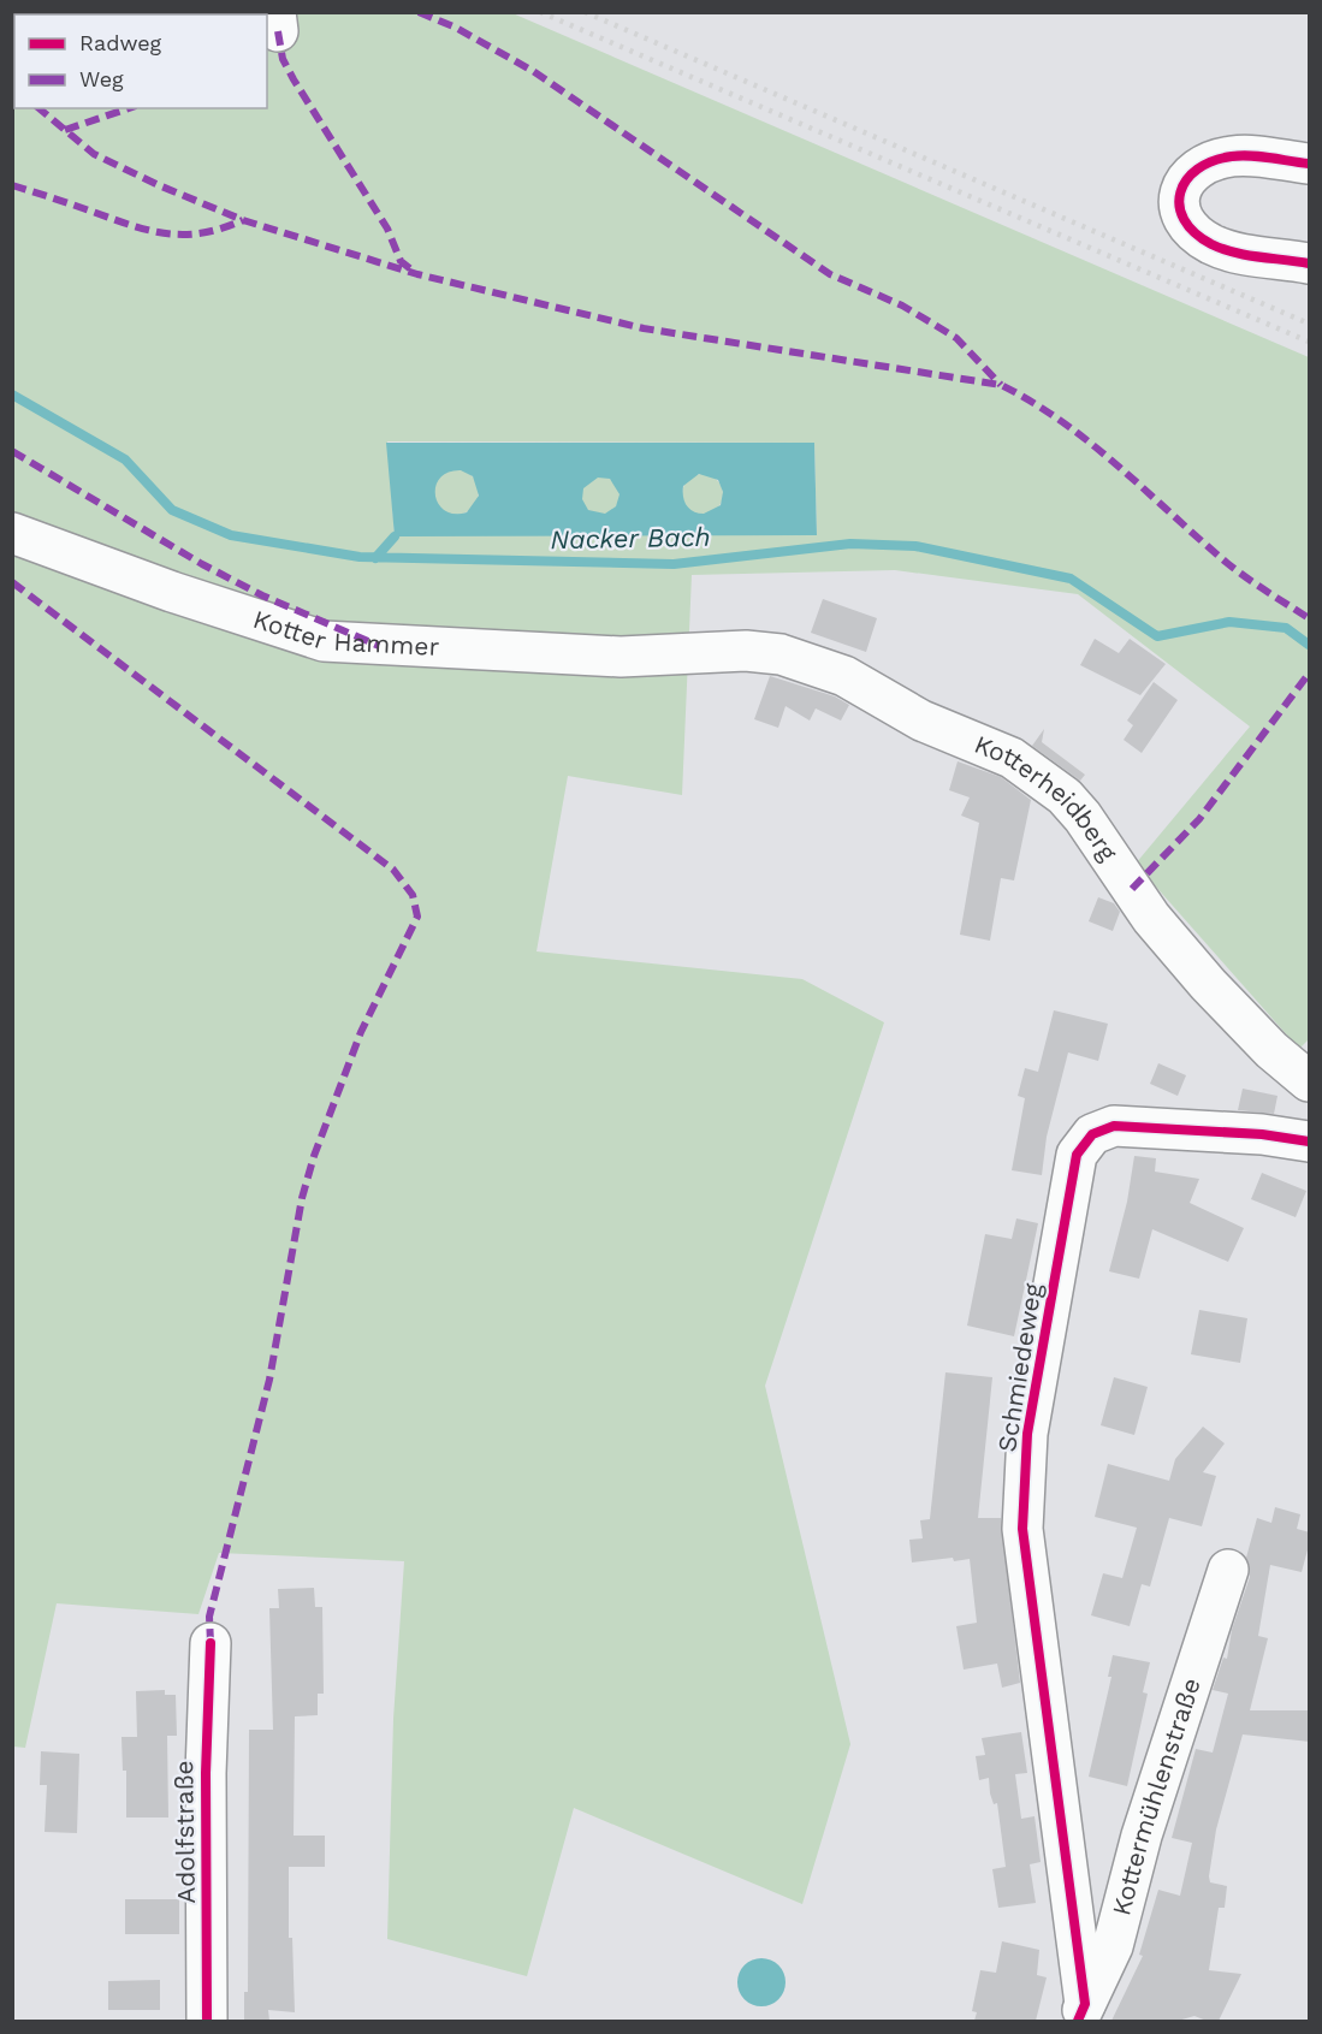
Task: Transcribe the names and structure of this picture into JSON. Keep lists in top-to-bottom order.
{
  "streets": {
    "street": [
      "Kotter Hammer",
      "Kotterheidberg",
      "Schmiedeweg",
      "Kottermühlenstraße",
      "Adolfstraße"
    ]
  },
  "crossings": [
    ["Kotter Hammer", "Kotterheidberg"],
    ["Schmiedeweg", "Kottermühlenstraße"]
  ],
  "water": ["Nacker Bach"],
  "legend": ["Radweg", "Weg"]
}
